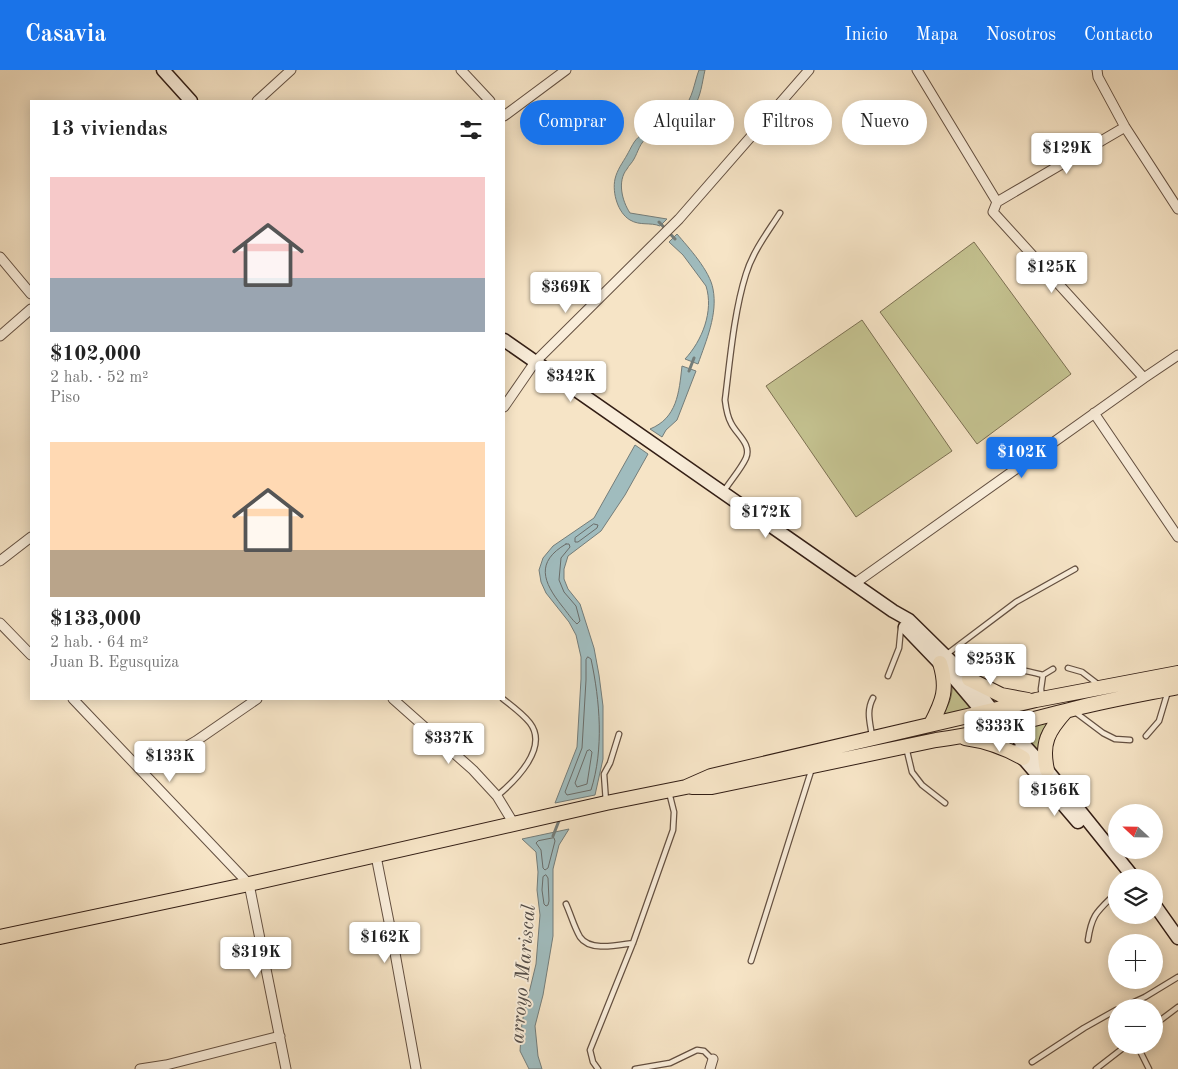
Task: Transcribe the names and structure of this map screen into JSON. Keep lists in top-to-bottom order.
{
  "water": ["arroyo Mariscal"],
  "north": "left",
  "page": {
    "header": "Casavia",
    "nav": [
      "Inicio",
      "Mapa",
      "Nosotros",
      "Contacto"
    ],
    "chip": [
      "Comprar",
      "Alquilar",
      "Filtros",
      "Nuevo"
    ],
    "heading": "13 viviendas",
    "price": [
      "$129K",
      "$125K",
      "$369K",
      "$342K",
      "$102K",
      "$172K",
      "$253K",
      "$333K",
      "$337K",
      "$133K",
      "$156K",
      "$162K",
      "$319K"
    ],
    "list": [
      {
        "name": "$102,000",
        "note": "2 hab. · 52 m² · Piso"
      },
      {
        "name": "$133,000",
        "note": "2 hab. · 64 m² · Juan B. Egusquiza"
      }
    ],
    "map_buttons": ["+", "−"]
  }
}
